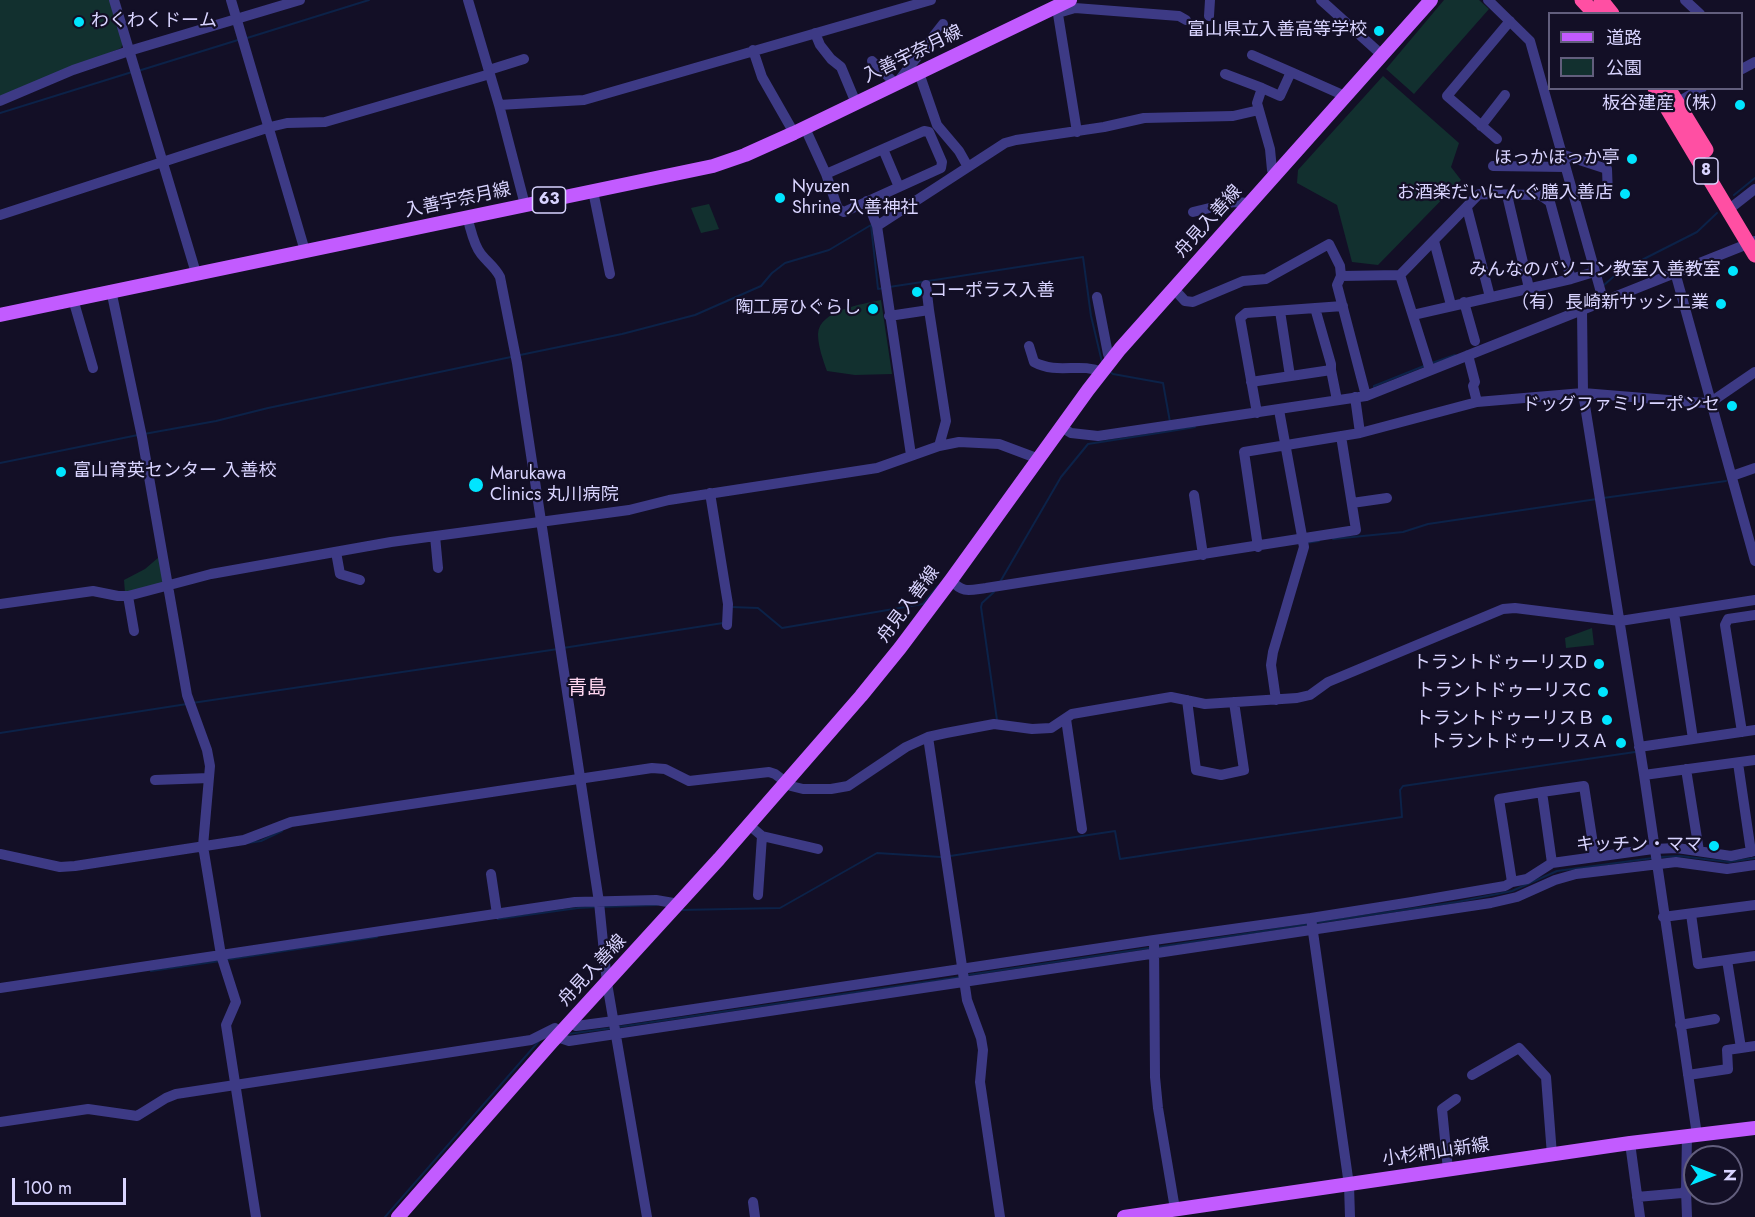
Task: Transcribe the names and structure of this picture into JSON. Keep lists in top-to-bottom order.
{
  "streets": {
    "highway": ["8"],
    "main road": [
      "入善宇奈月線",
      "63",
      "舟見入善線",
      "小杉椚山新線"
    ]
  },
  "districts": ["青島"],
  "places": [
    "わくわくドーム",
    "富山県立入善高等学校",
    "板谷建産（株）",
    "ほっかほっか亭",
    "お酒楽だいにんぐ膳入善店",
    "Nyuzen Shrine 入善神社",
    "みんなのパソコン教室入善教室",
    "コーポラス入善",
    "（有）長崎新サッシ工業",
    "陶工房ひぐらし",
    "ドッグファミリーポンセ",
    "富山育英センター 入善校",
    "Marukawa Clinics 丸川病院",
    "トラントドゥーリスD",
    "トラントドゥーリスC",
    "トラントドゥーリスＢ",
    "トラントドゥーリスＡ",
    "キッチン・ママ"
  ],
  "legend": ["道路", "公園"],
  "scale_bar": "100 m",
  "north": "right"
}
